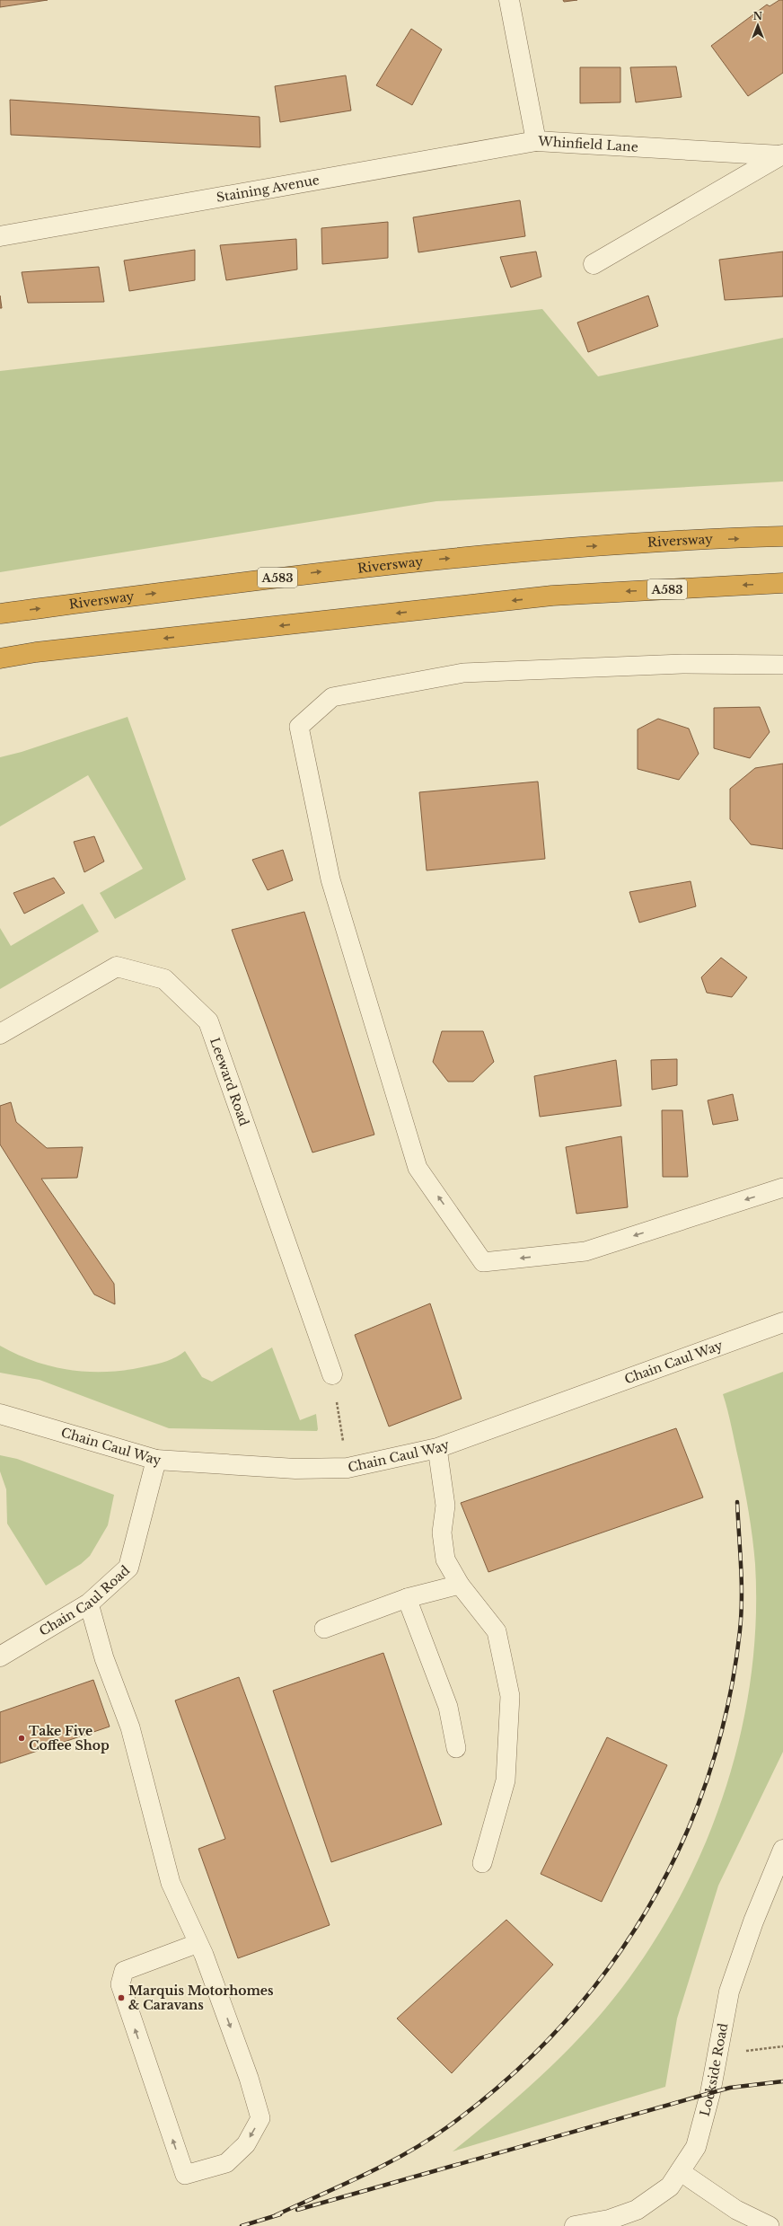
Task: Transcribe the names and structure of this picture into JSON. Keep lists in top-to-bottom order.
{
  "streets": {
    "highway": ["Riversway", "A583"],
    "street": [
      "Whinfield Lane",
      "Staining Avenue",
      "Leeward Road",
      "Chain Caul Way",
      "Chain Caul Road",
      "Lockside Road"
    ]
  },
  "crossings": [
    ["Whinfield Lane", "Staining Avenue"],
    ["Chain Caul Way", "Chain Caul Road"]
  ],
  "places": ["Take Five Coffee Shop", "Marquis Motorhomes & Caravans"],
  "north": "top"
}
